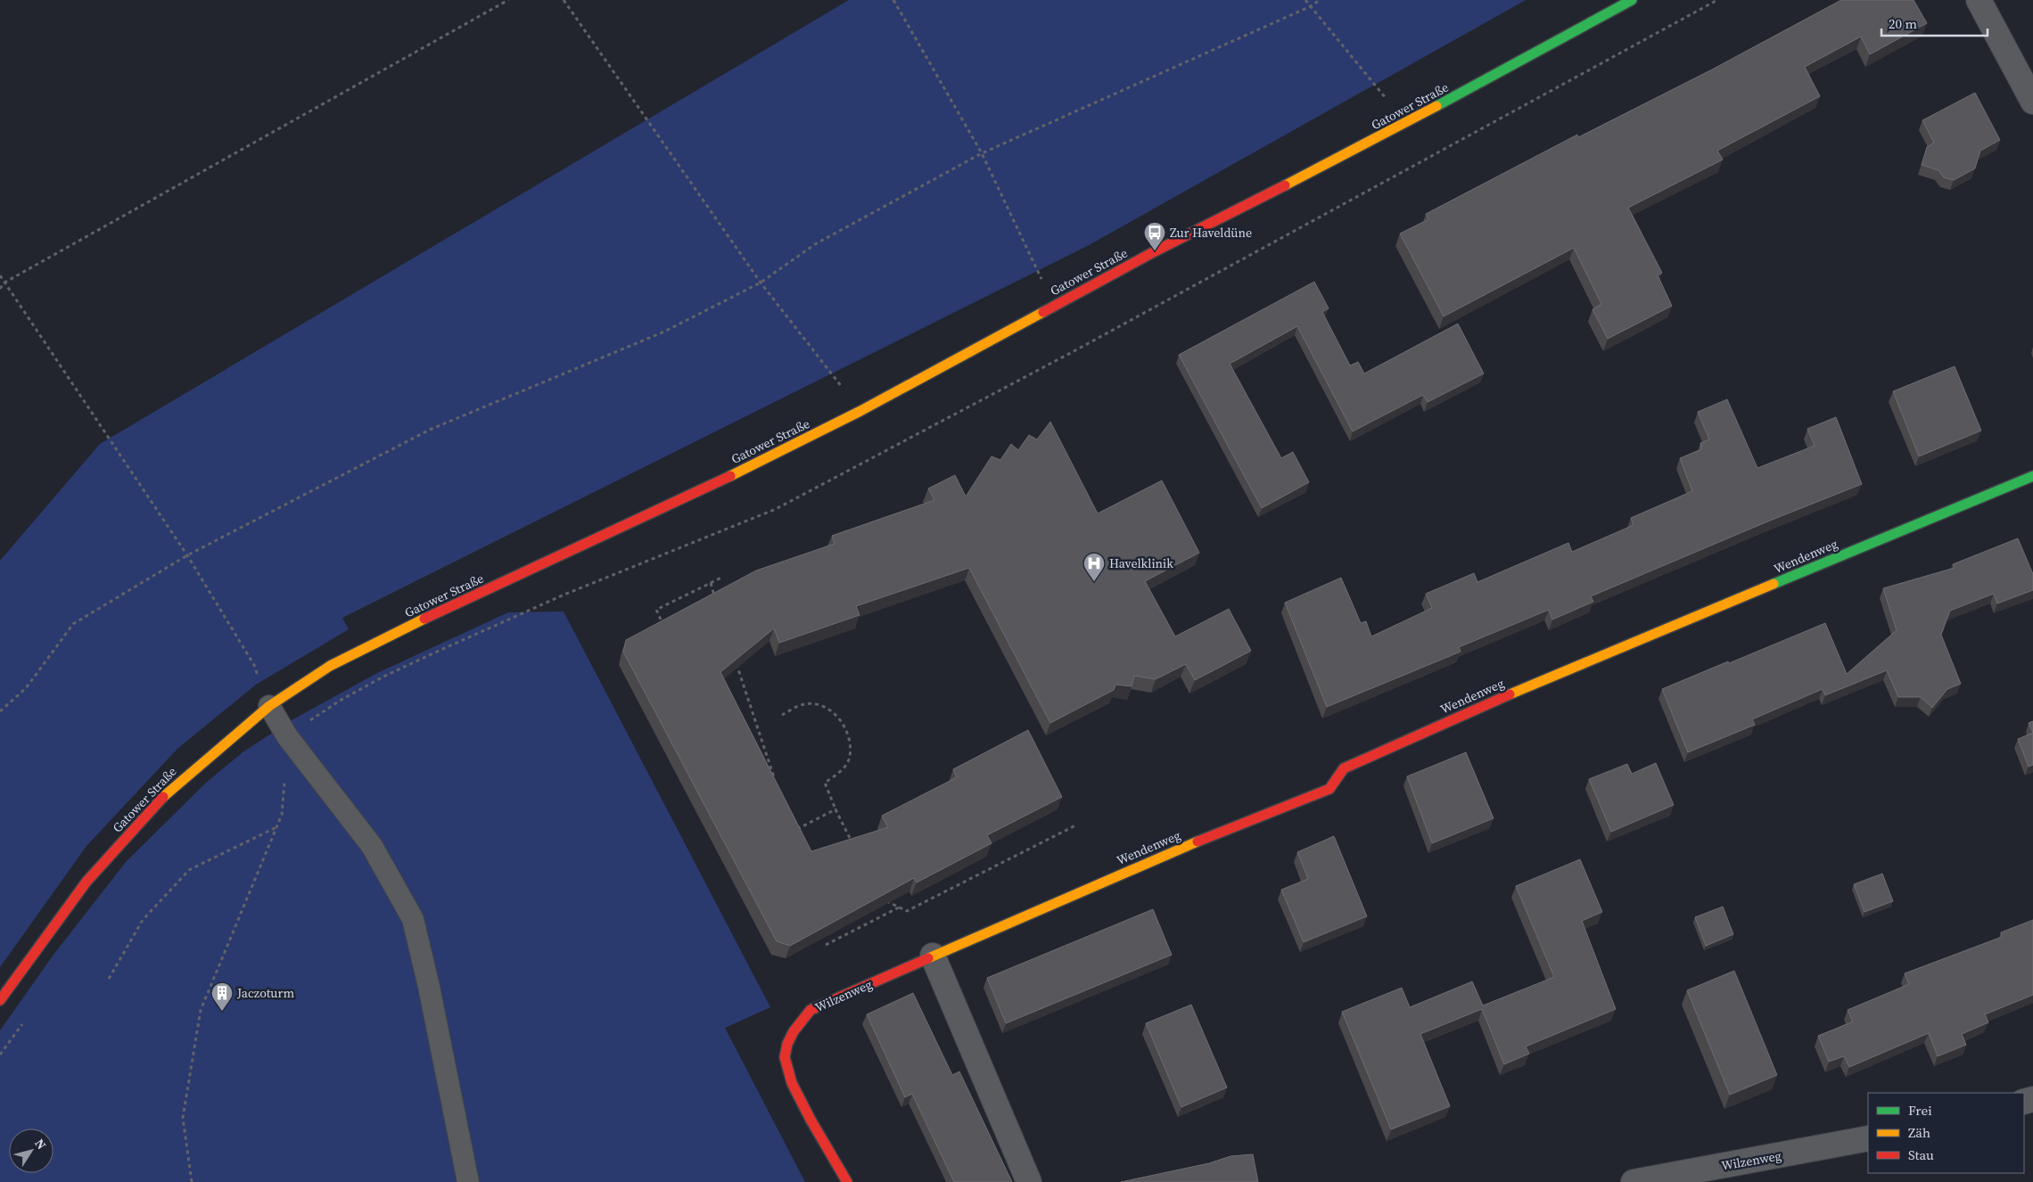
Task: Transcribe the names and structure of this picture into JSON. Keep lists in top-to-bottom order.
{
  "streets": {
    "main road": ["Gatower Straße", "Wendenweg", "Wilzenweg"]
  },
  "crossings": [
    ["Wendenweg", "Wilzenweg"]
  ],
  "places": {
    "bus stop": ["Zur Haveldüne"],
    "hospital": ["Havelklinik"],
    "building": ["Jaczoturm"]
  },
  "legend": ["Frei", "Zäh", "Stau"],
  "scale_bar": "20 m",
  "north": "top right"
}
